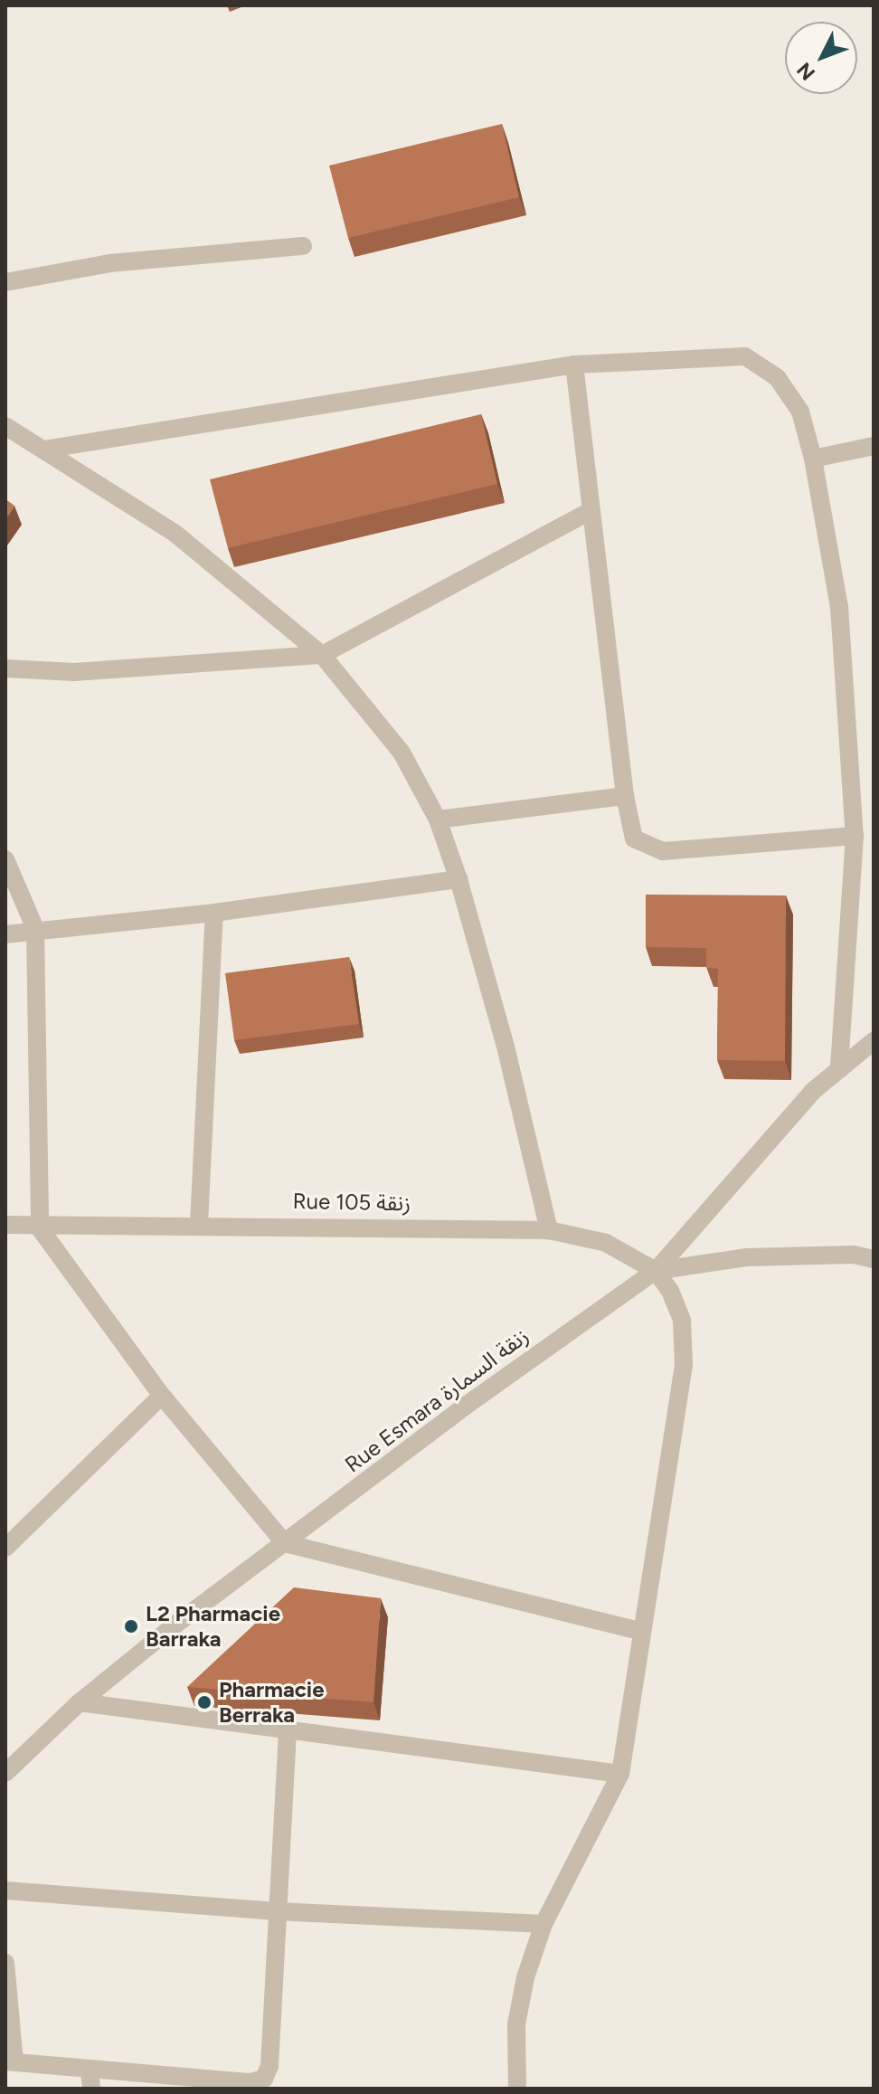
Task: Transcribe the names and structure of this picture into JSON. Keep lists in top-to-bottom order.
{
  "streets": {
    "street": ["Rue 105 زنقة", "Rue Esmara زنقة السمارة"]
  },
  "crossings": [
    ["Rue 105 زنقة", "Rue Esmara زنقة السمارة"]
  ],
  "places": ["L2 Pharmacie Barraka", "Pharmacie Berraka"],
  "north": "bottom left"
}
